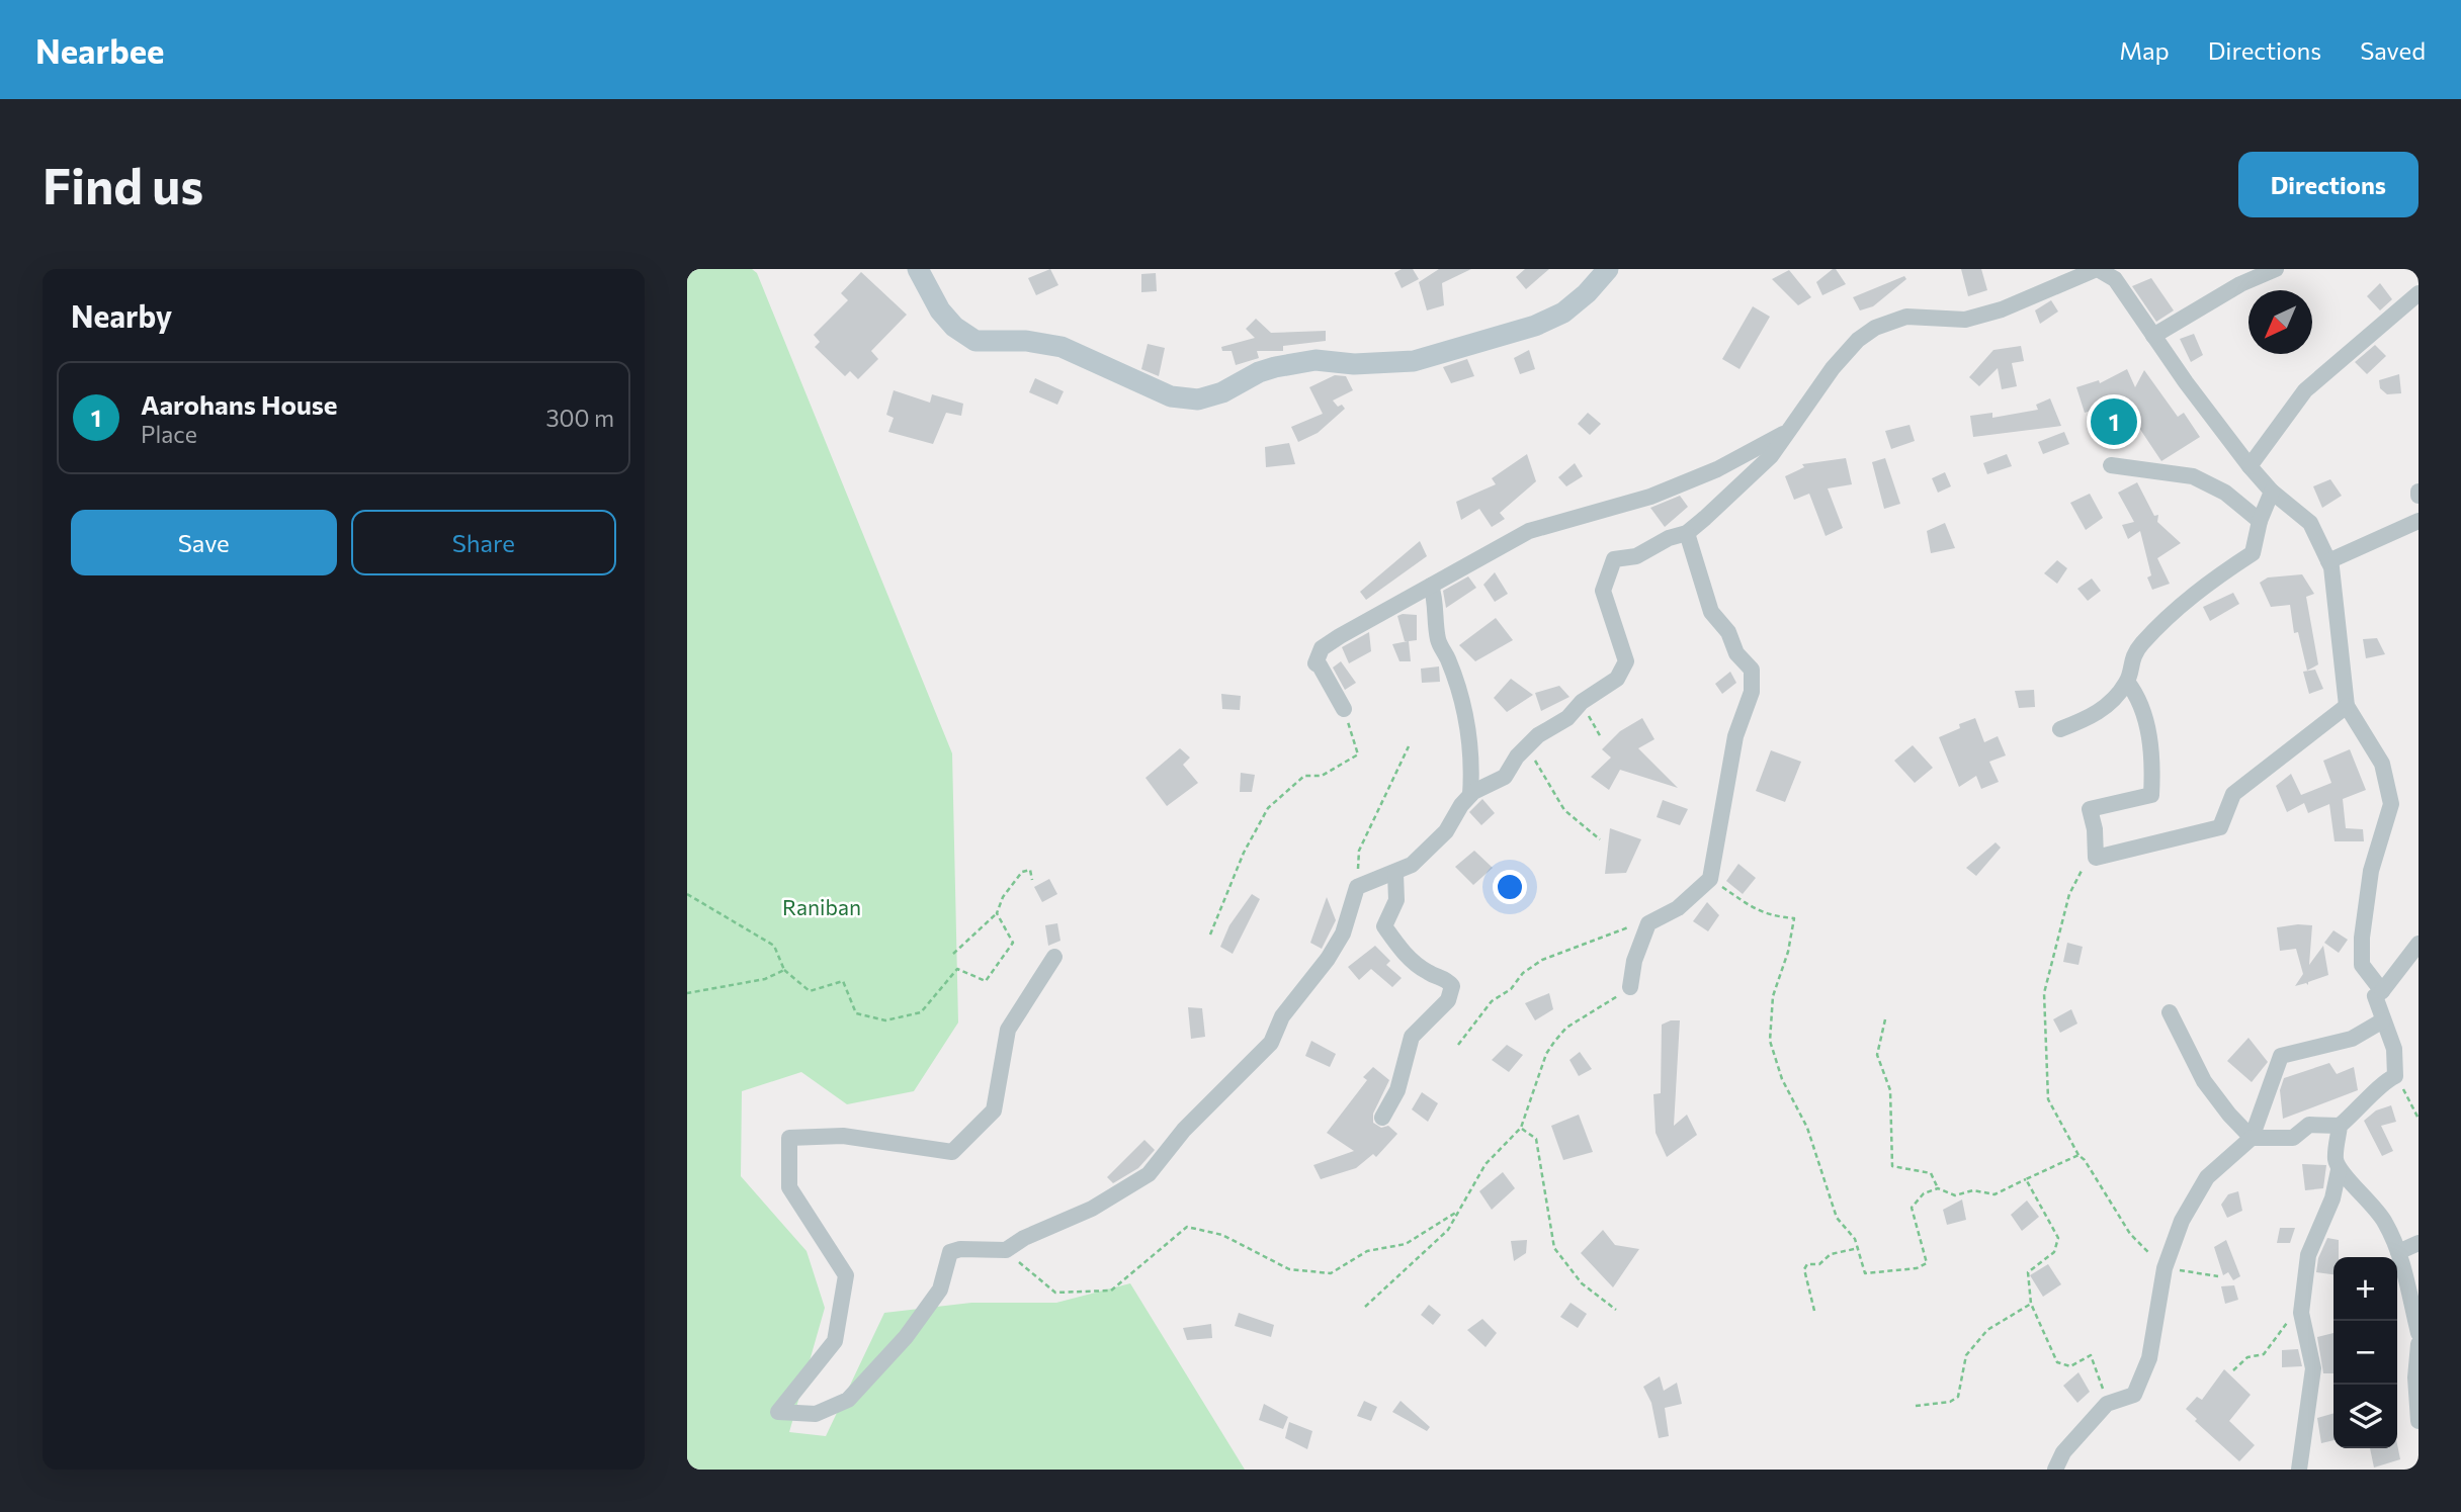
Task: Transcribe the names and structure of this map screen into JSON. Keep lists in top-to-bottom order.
{
  "parks": ["Raniban"],
  "north": "bottom left",
  "page": {
    "header": "Nearbee",
    "nav": ["Map", "Directions", "Saved"],
    "buttons": [
      "Directions",
      ["Save", "Share"]
    ],
    "title": "Find us",
    "heading": "Nearby",
    "list": [
      {
        "mark": "1",
        "name": "Aarohans House",
        "note": "Place",
        "value": "300 m"
      }
    ],
    "pins": "1",
    "map_buttons": ["+", "−"]
  }
}
